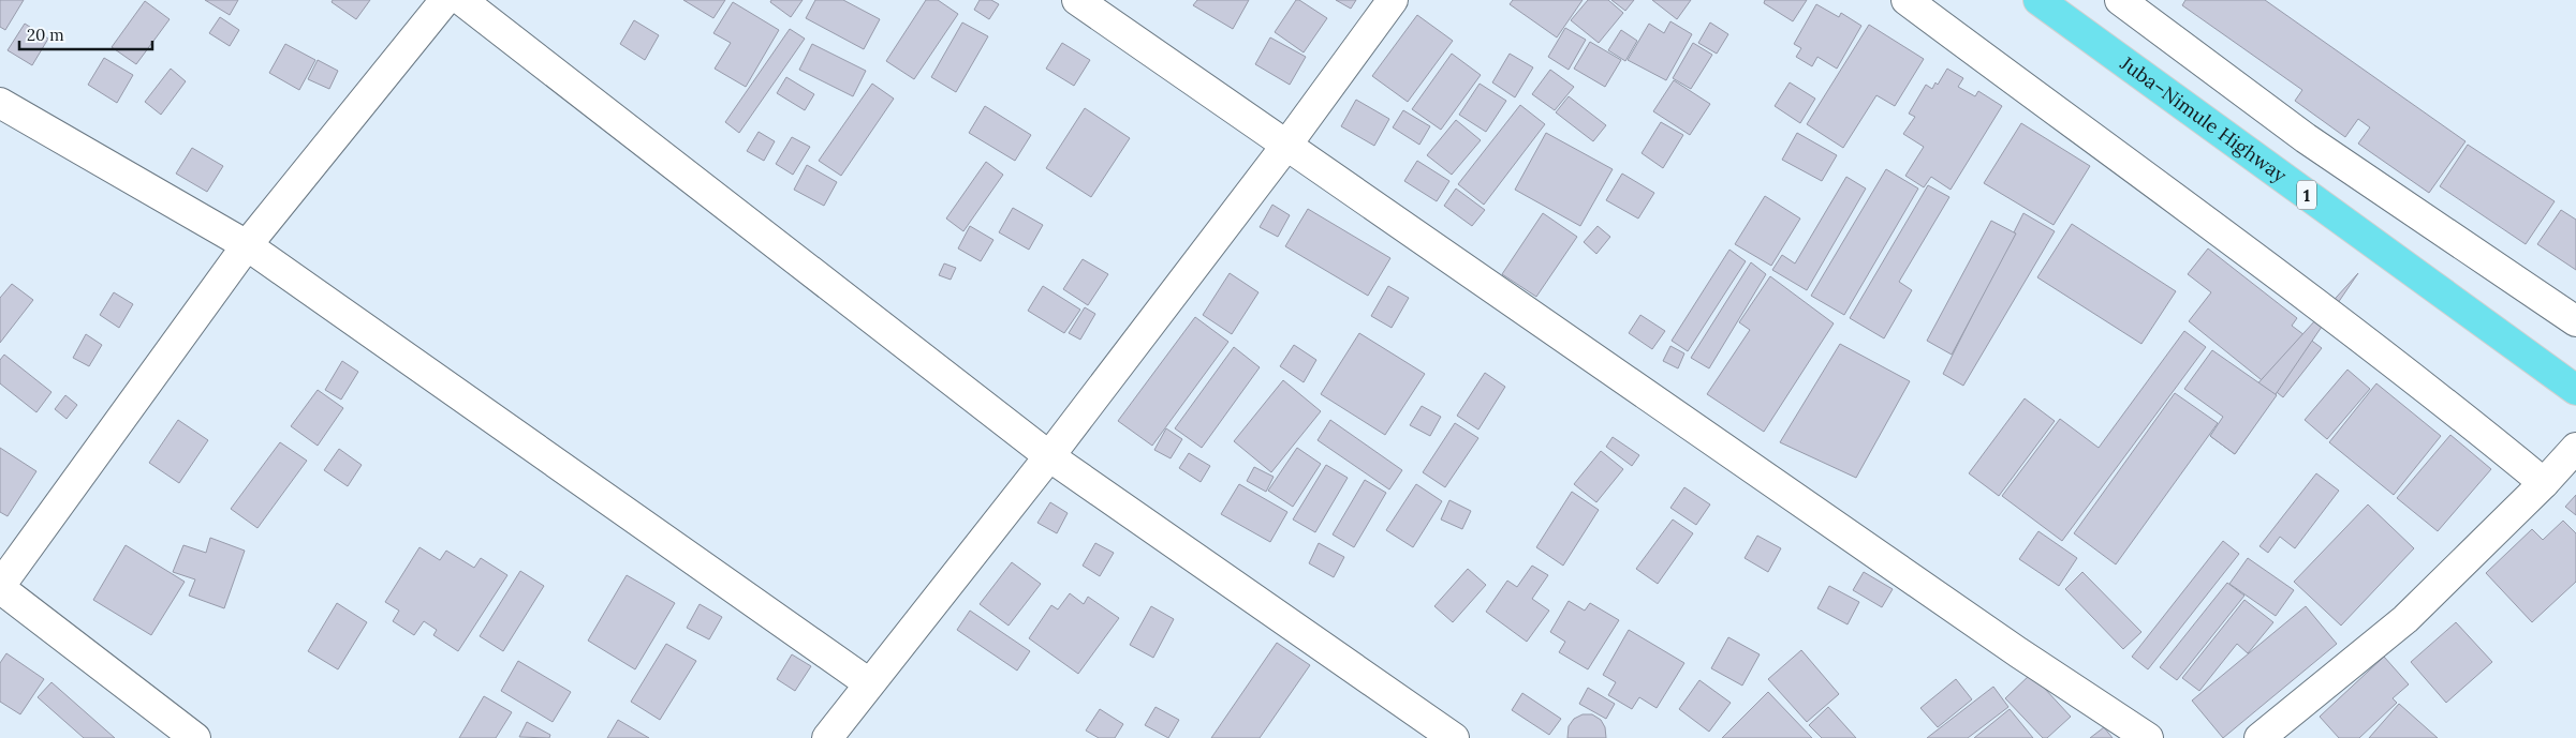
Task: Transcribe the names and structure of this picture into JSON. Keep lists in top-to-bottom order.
{
  "streets": {
    "main road": ["Juba–Nimule Highway", "1"]
  },
  "scale_bar": "20 m"
}
